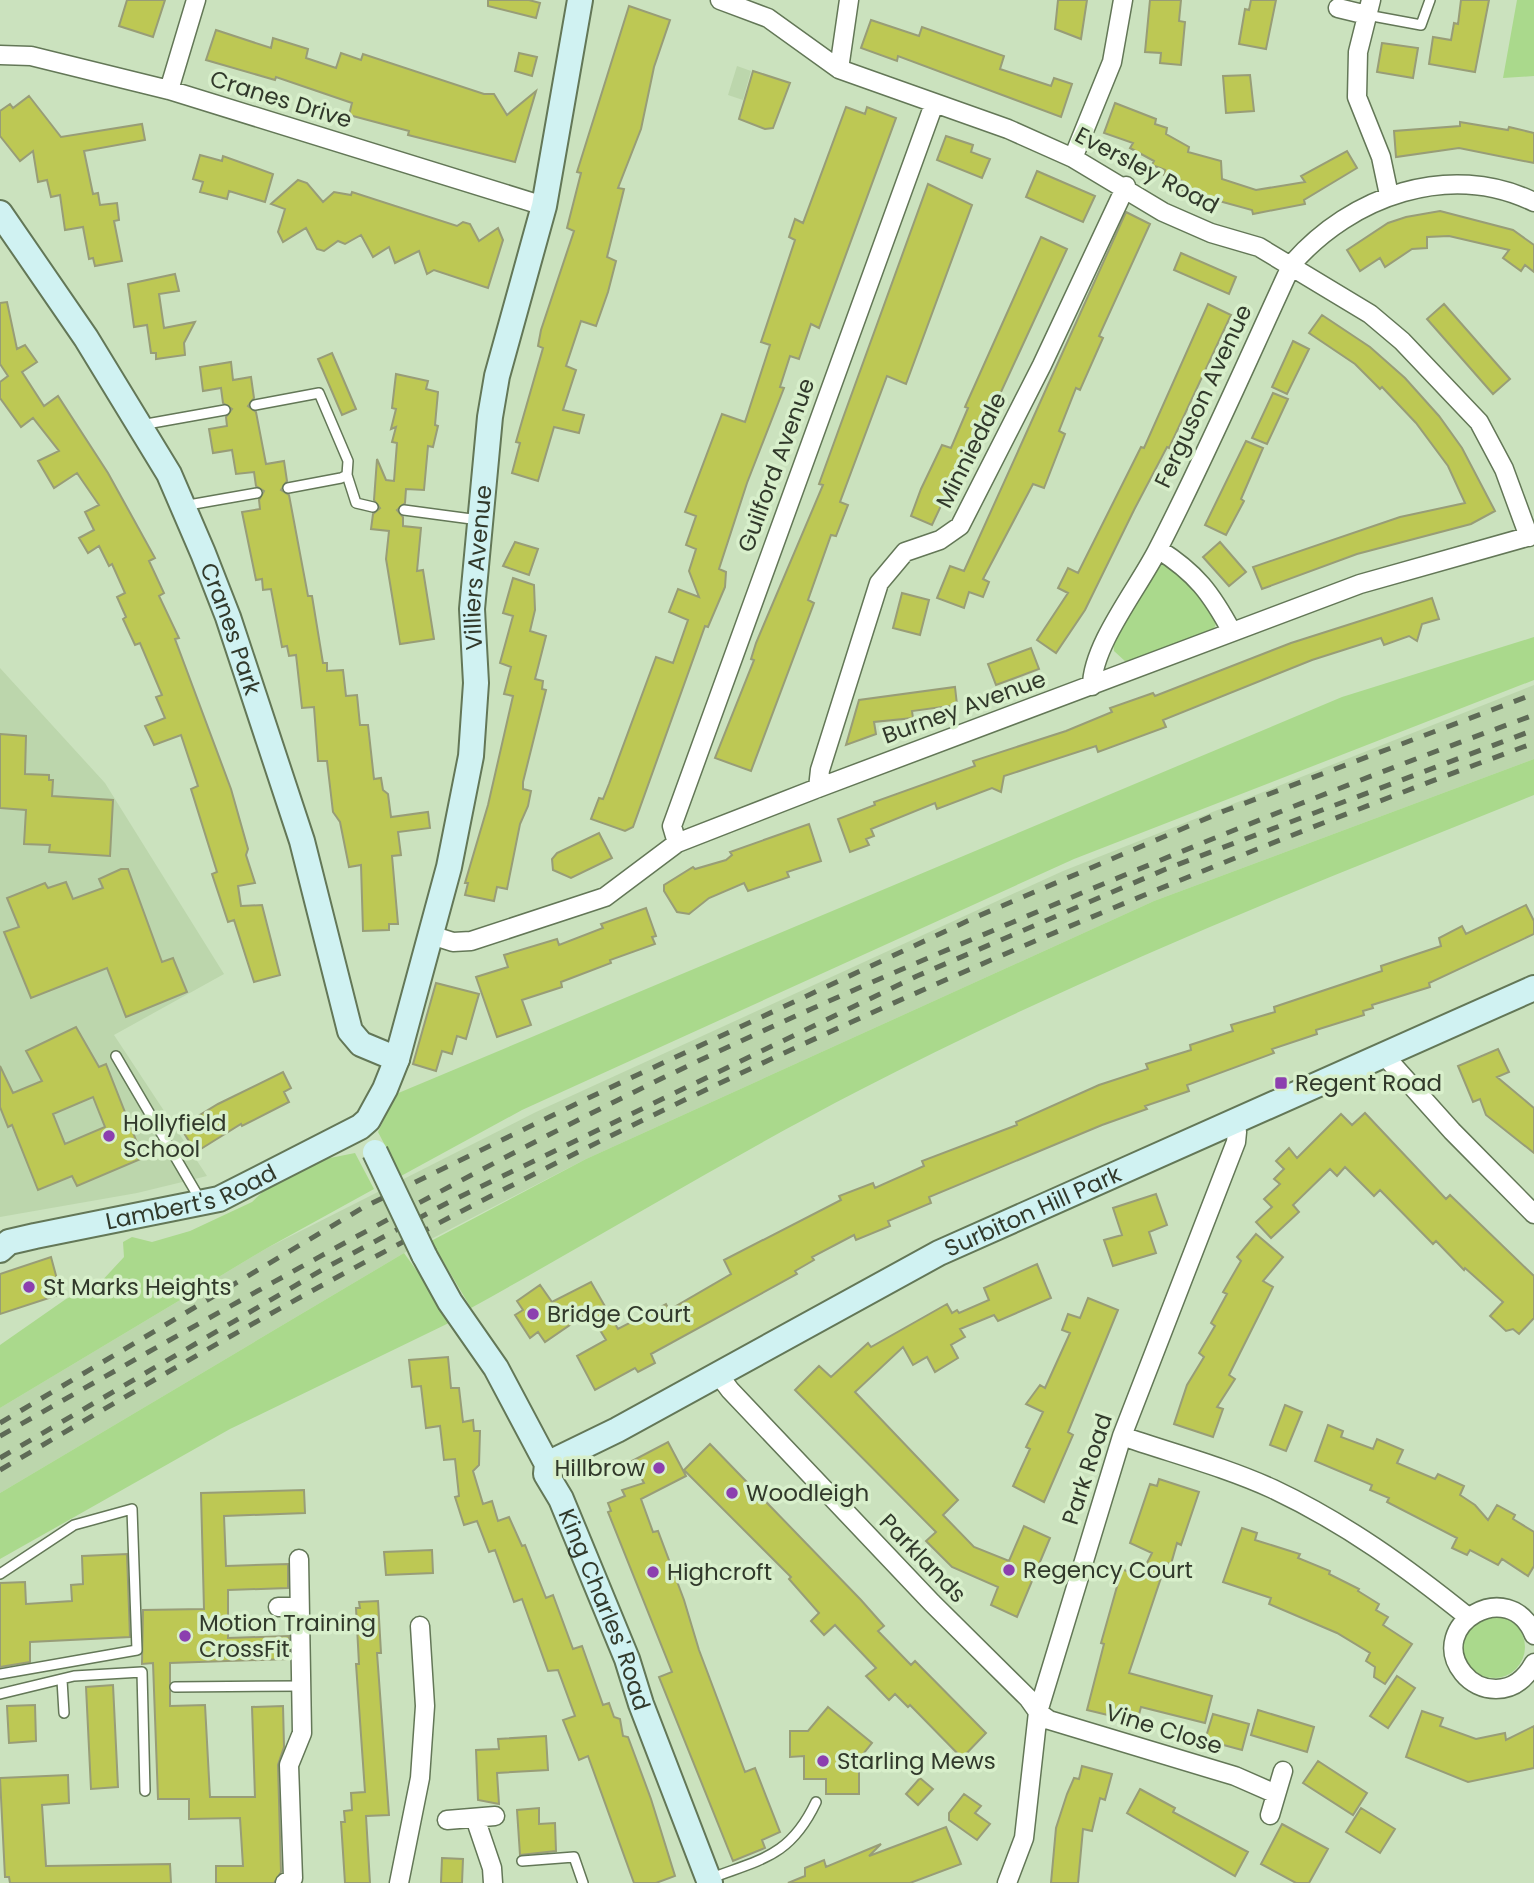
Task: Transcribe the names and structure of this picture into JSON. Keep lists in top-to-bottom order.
{
  "streets": {
    "street": [
      "Cranes Drive",
      "Eversley Road",
      "Ferguson Avenue",
      "Minniedale",
      "Guilford Avenue",
      "Villiers Avenue",
      "Cranes Park",
      "Burney Avenue",
      "Lambert's Road",
      "Surbiton Hill Park",
      "Park Road",
      "Parklands",
      "King Charles' Road",
      "Vine Close"
    ]
  },
  "crossings": [
    ["Cranes Drive", "Villiers Avenue"],
    ["Eversley Road", "Ferguson Avenue"],
    ["Eversley Road", "Minniedale"],
    ["Eversley Road", "Guilford Avenue"],
    ["Eversley Road", "Burney Avenue"],
    ["Ferguson Avenue", "Burney Avenue"],
    ["Minniedale", "Burney Avenue"],
    ["Guilford Avenue", "Burney Avenue"],
    ["Villiers Avenue", "Cranes Park"],
    ["Villiers Avenue", "Burney Avenue"],
    ["Villiers Avenue", "Lambert's Road"],
    ["Villiers Avenue", "King Charles' Road"],
    ["Lambert's Road", "King Charles' Road"],
    ["Surbiton Hill Park", "Park Road"],
    ["Surbiton Hill Park", "Parklands"],
    ["Surbiton Hill Park", "King Charles' Road"],
    ["Park Road", "Parklands"],
    ["Park Road", "Vine Close"],
    ["Parklands", "Vine Close"]
  ],
  "places": {
    "transit": ["Regent Road"],
    "other": [
      "Hollyfield School",
      "St Marks Heights",
      "Bridge Court",
      "Hillbrow",
      "Woodleigh",
      "Regency Court",
      "Highcroft",
      "Motion Training CrossFit",
      "Starling Mews"
    ]
  }
}
